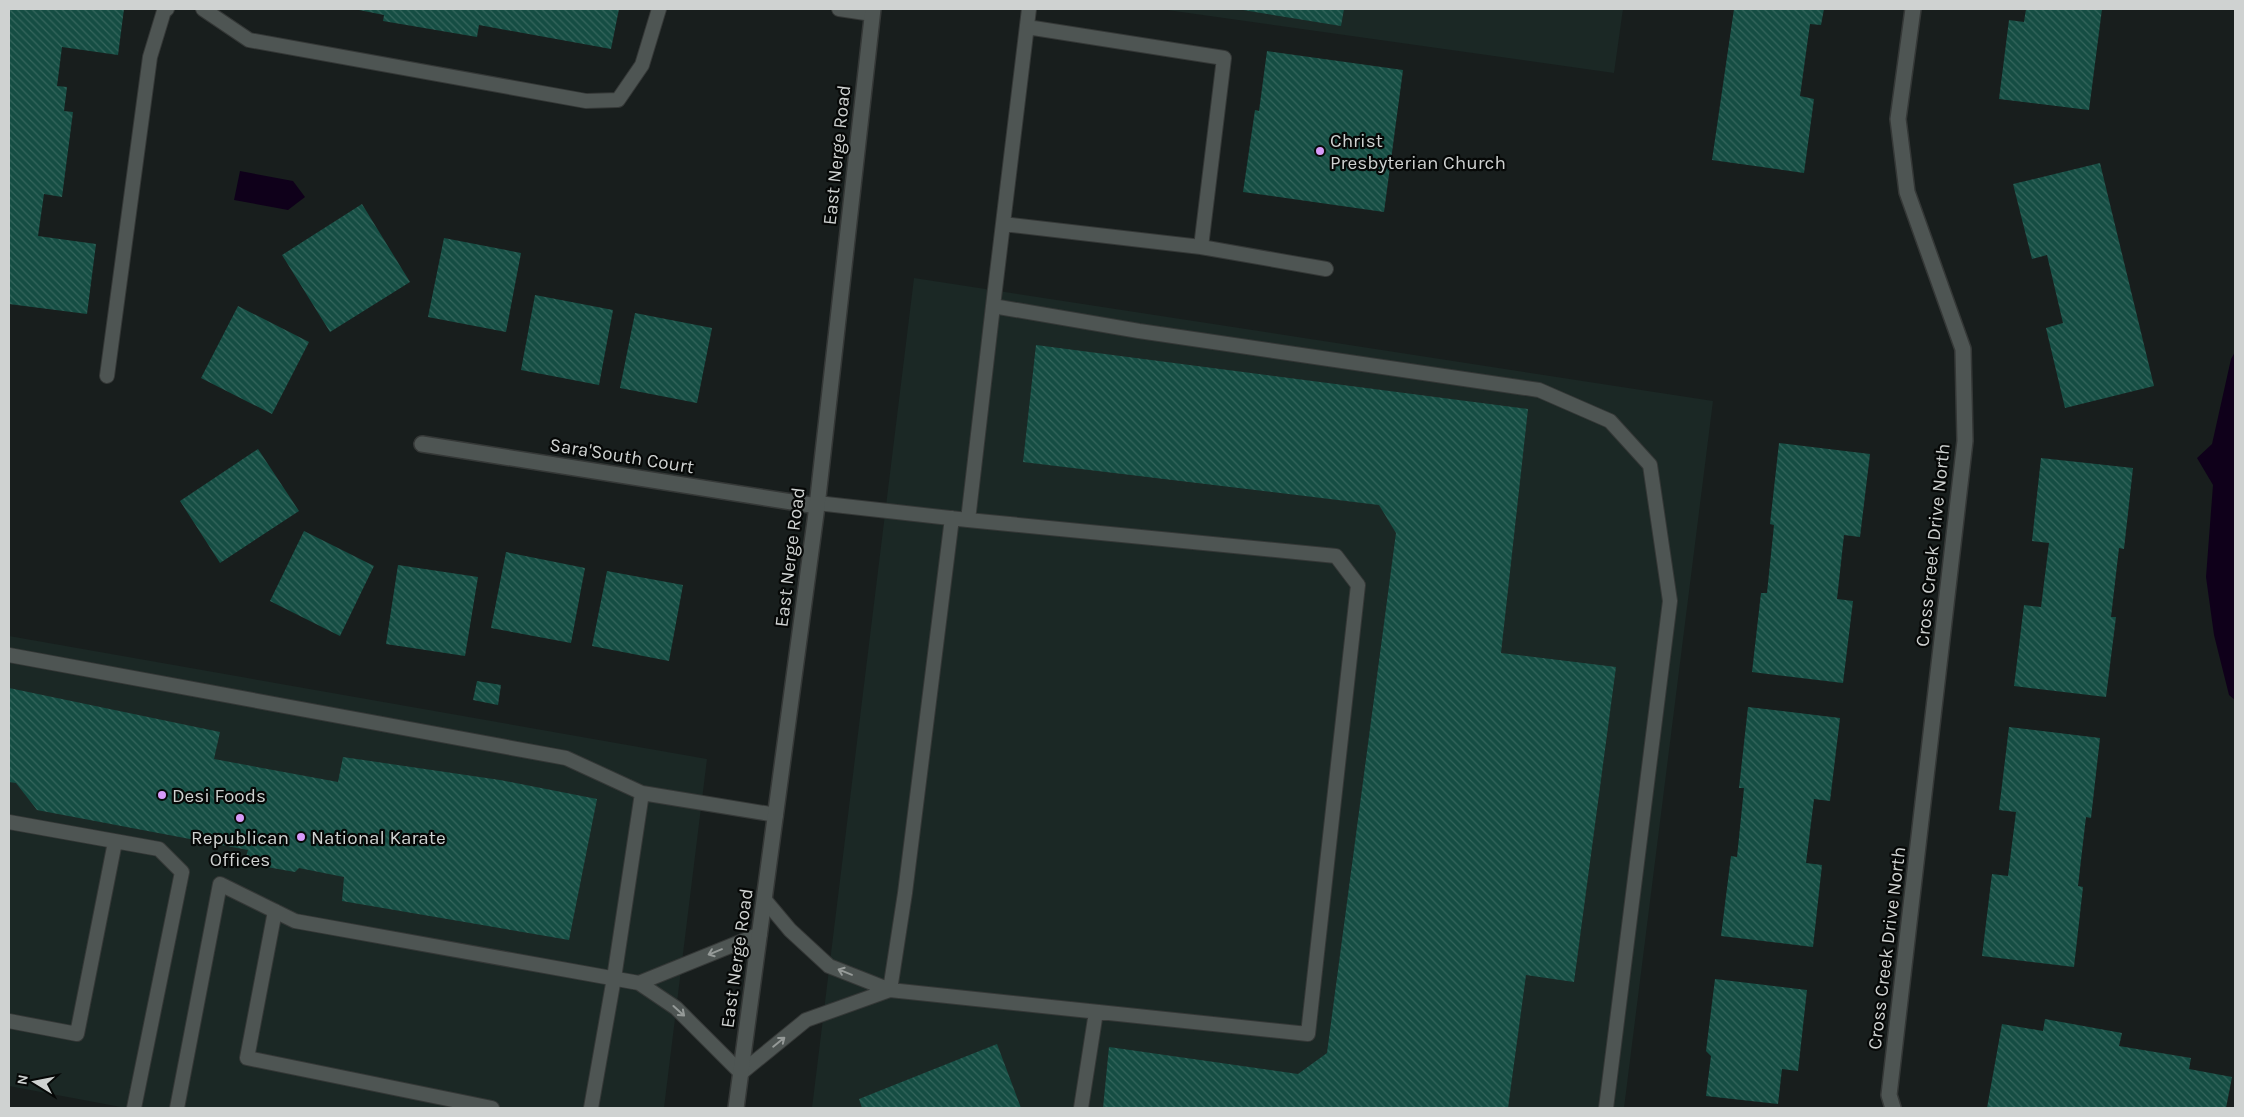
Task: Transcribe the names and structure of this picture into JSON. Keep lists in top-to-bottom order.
{
  "streets": {
    "street": ["East Nerge Road", "Sara'South Court", "Cross Creek Drive North"]
  },
  "crossings": [
    ["East Nerge Road", "Sara'South Court"]
  ],
  "places": [
    "Christ Presbyterian Church",
    "Desi Foods",
    "Republican Offices",
    "National Karate"
  ],
  "north": "left"
}
